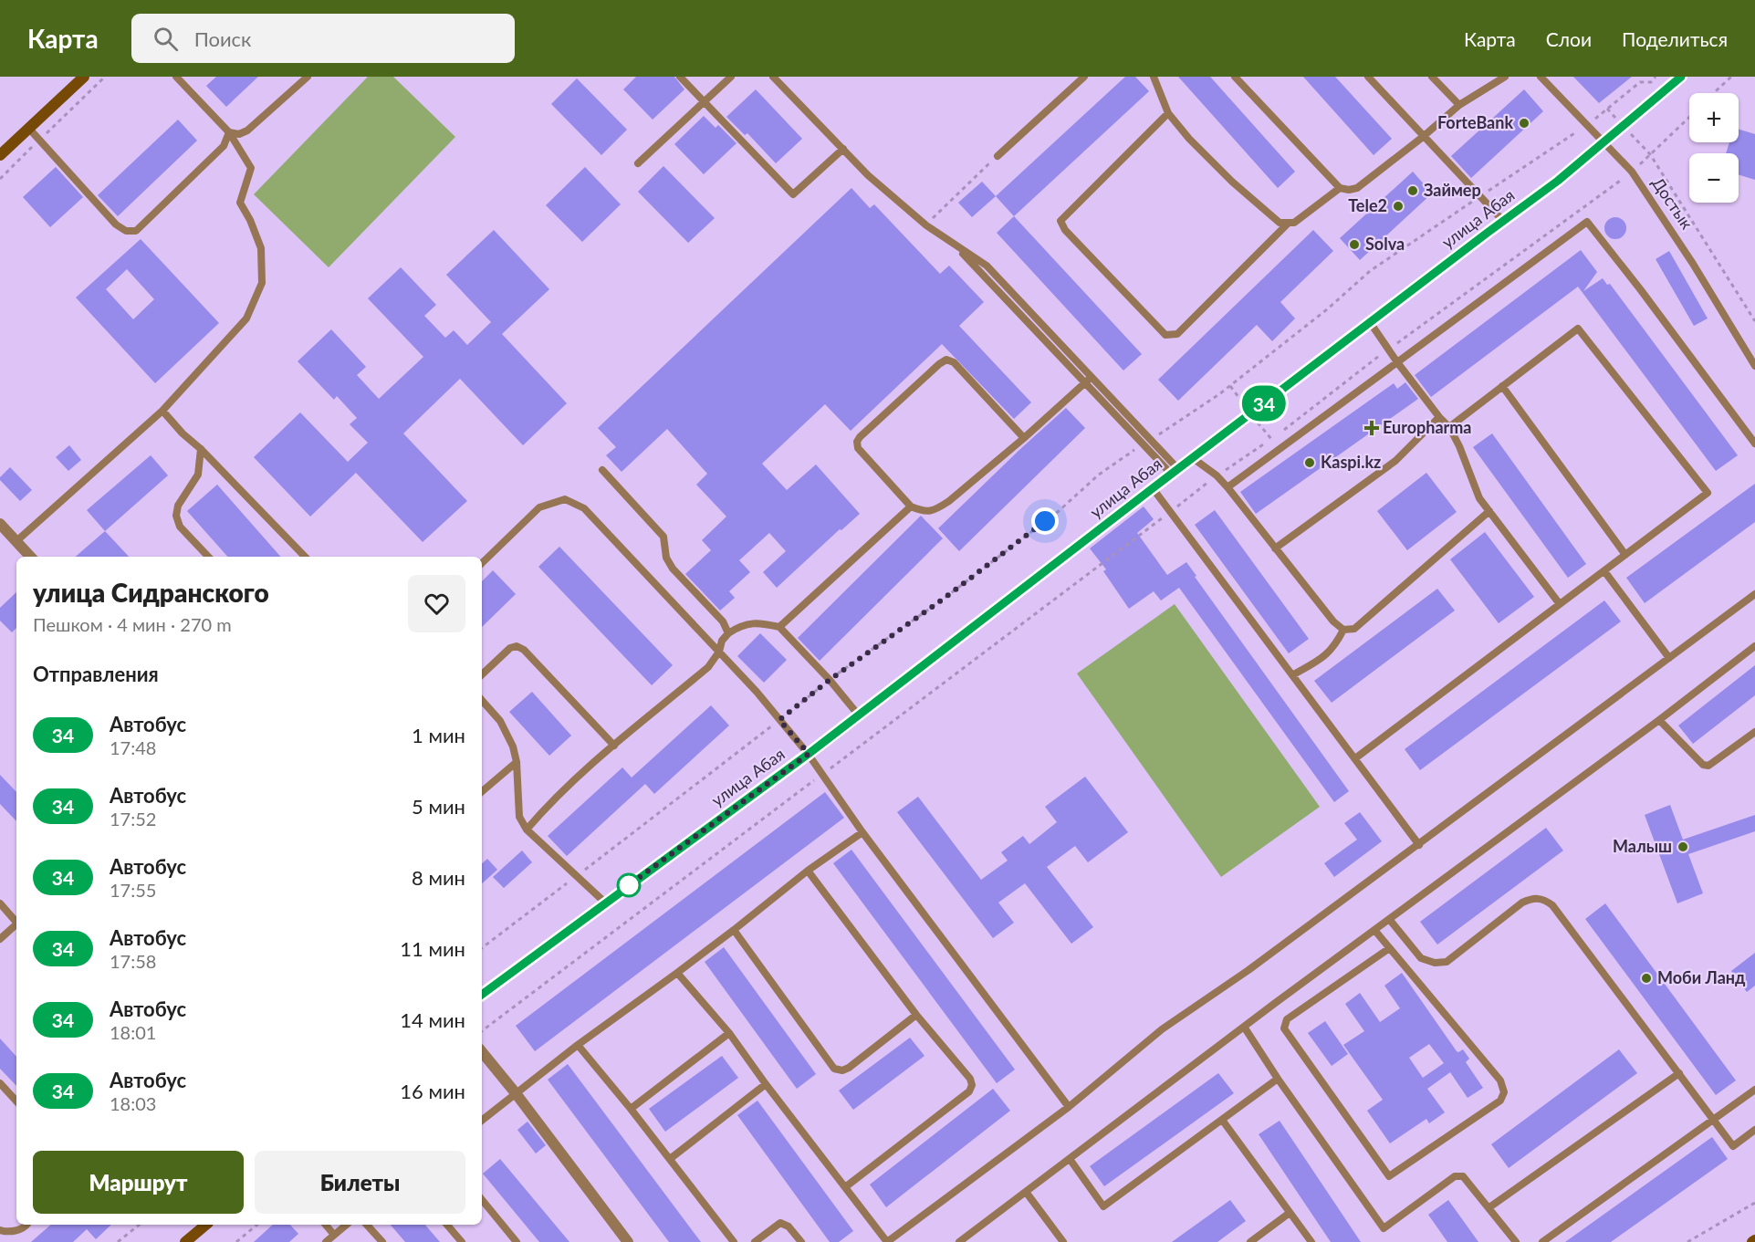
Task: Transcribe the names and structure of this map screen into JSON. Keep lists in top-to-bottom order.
{
  "streets": {
    "street": ["улица Абая"],
    "lane": ["Достык"]
  },
  "crossings": [
    ["Достык", "улица Абая"]
  ],
  "places": {
    "other": [
      "ForteBank",
      "Займер",
      "Tele2",
      "Solva",
      "Kaspi.kz",
      "Малыш",
      "Моби Ланд"
    ],
    "health": ["Europharma"]
  },
  "lines": ["bus line 34"],
  "page": {
    "header": "Карта",
    "search": "Поиск",
    "nav": ["Карта", "Слои", "Поделиться"],
    "on_map": "34",
    "map_buttons": ["+", "−"],
    "heading": [
      ["улица Сидранского", "Пешком · 4 мин · 270 m"],
      "Отправления"
    ],
    "list": [
      {
        "mark": "34",
        "name": "Автобус",
        "note": "17:48",
        "value": "1 мин"
      },
      {
        "mark": "34",
        "name": "Автобус",
        "note": "17:52",
        "value": "5 мин"
      },
      {
        "mark": "34",
        "name": "Автобус",
        "note": "17:55",
        "value": "8 мин"
      },
      {
        "mark": "34",
        "name": "Автобус",
        "note": "17:58",
        "value": "11 мин"
      },
      {
        "mark": "34",
        "name": "Автобус",
        "note": "18:01",
        "value": "14 мин"
      },
      {
        "mark": "34",
        "name": "Автобус",
        "note": "18:03",
        "value": "16 мин"
      }
    ],
    "buttons": ["Маршрут", "Билеты"]
  }
}
